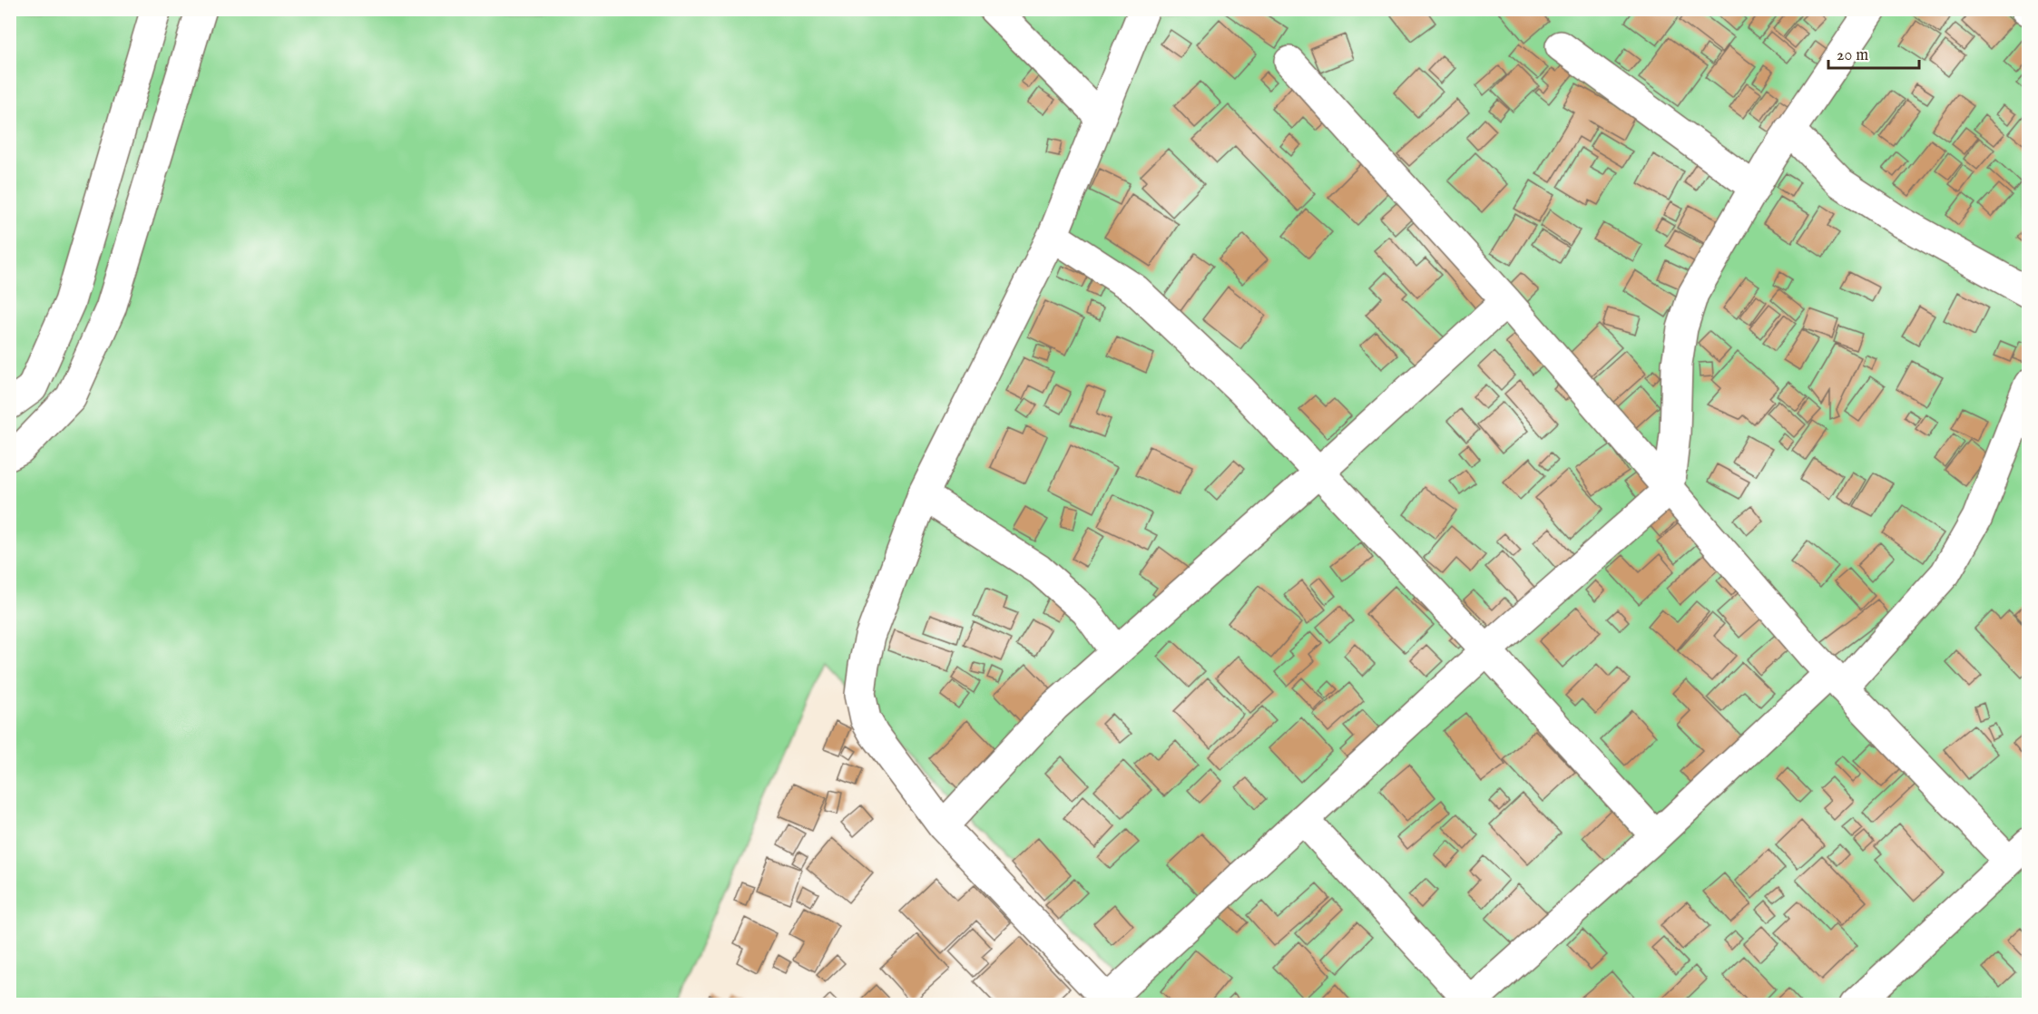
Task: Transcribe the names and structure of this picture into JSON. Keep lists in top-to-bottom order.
{
  "scale_bar": "20 m"
}
